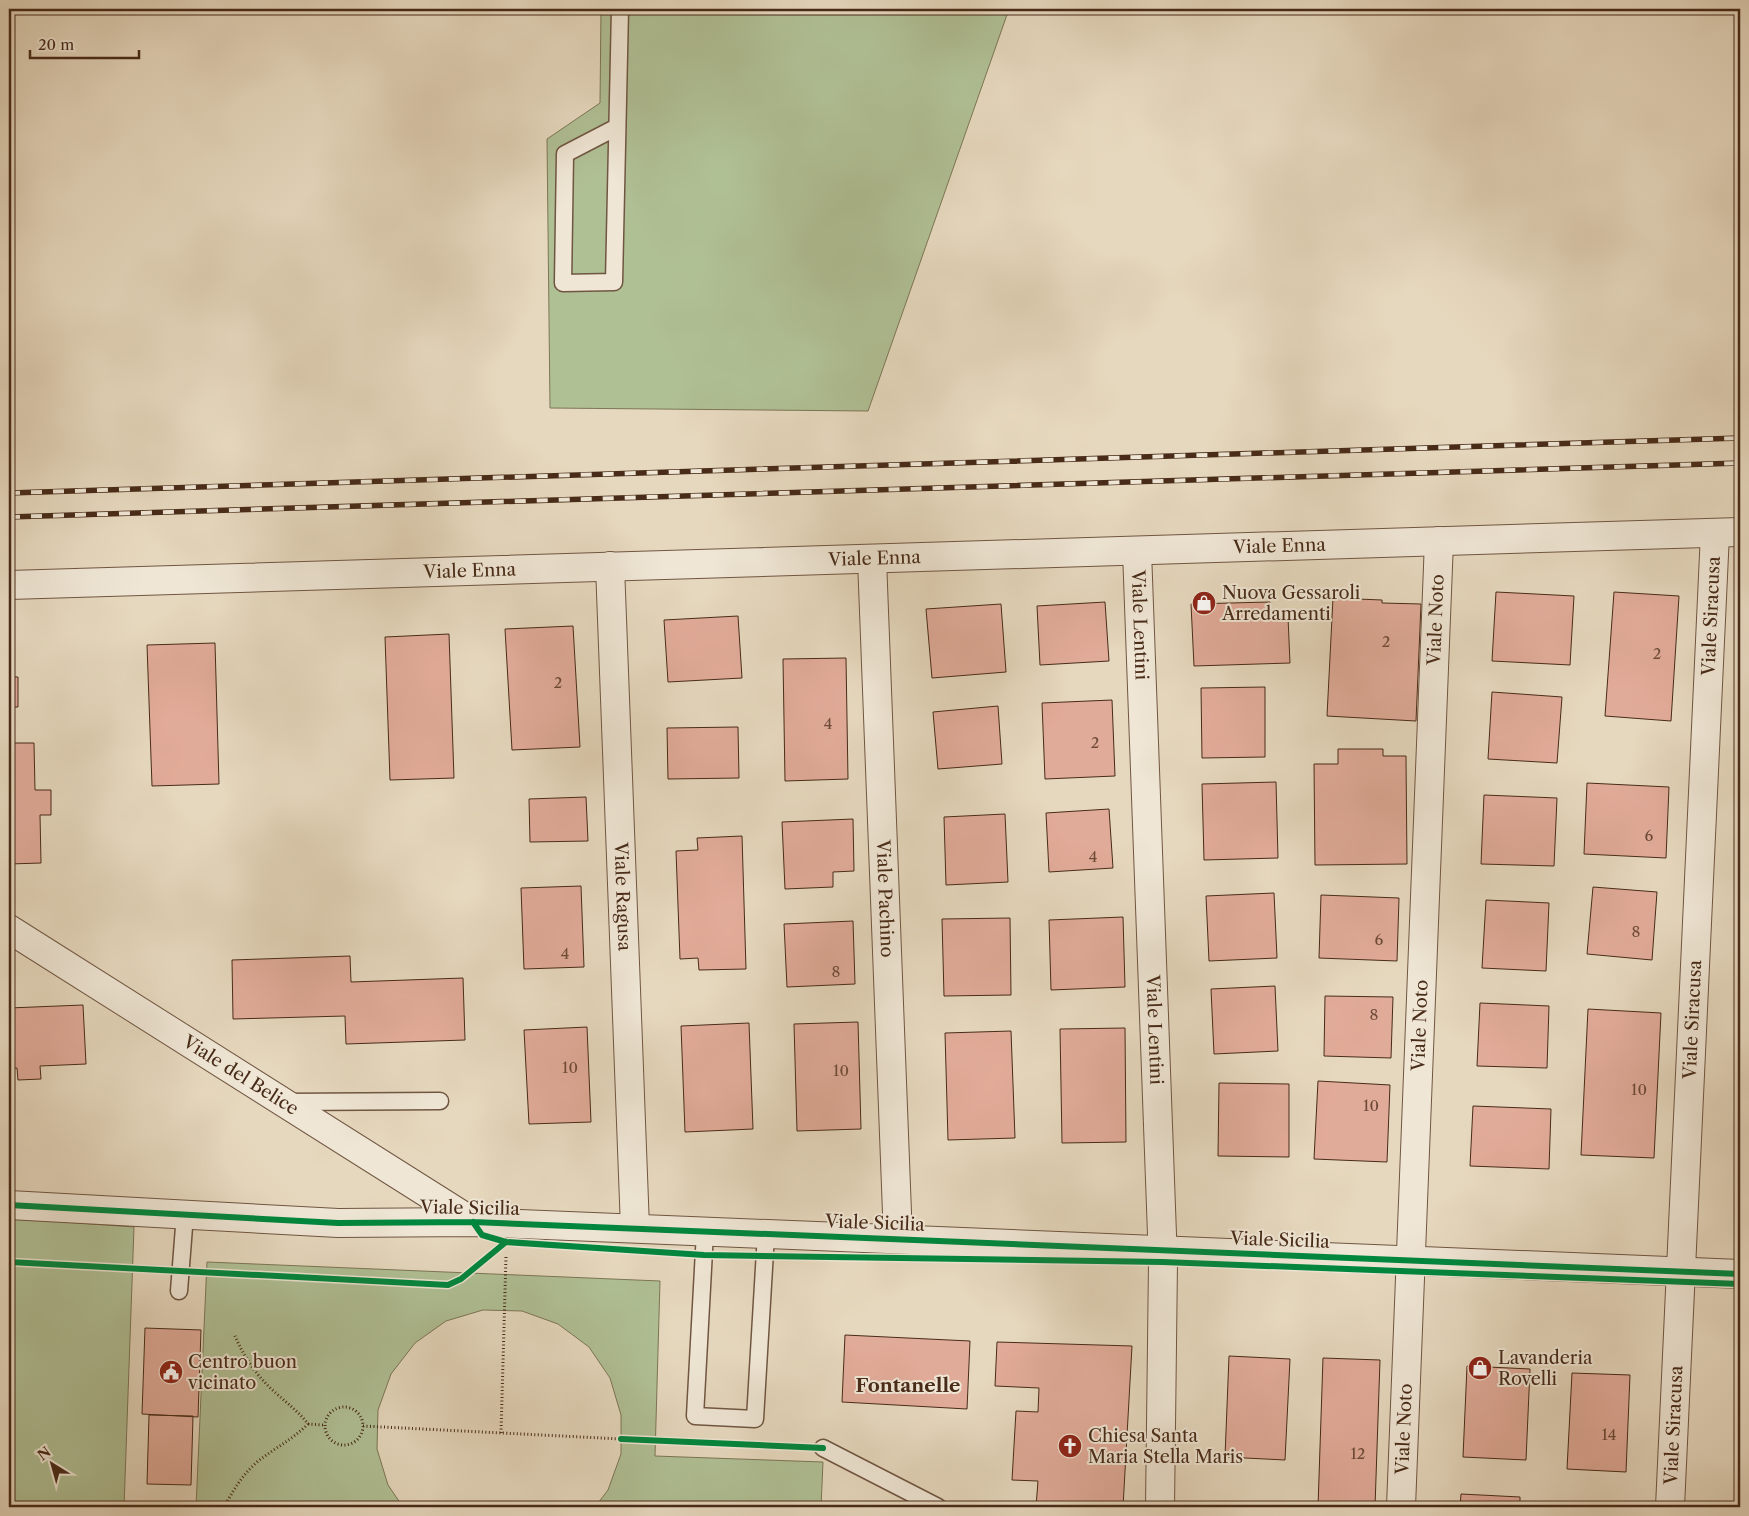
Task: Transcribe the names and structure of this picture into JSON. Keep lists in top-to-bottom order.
{
  "streets": {
    "street": [
      "Viale Enna",
      "Viale Siracusa",
      "Viale Noto",
      "Viale Lentini",
      "Viale Ragusa",
      "Viale Pachino",
      "Viale del Belice",
      "Viale Sicilia"
    ]
  },
  "crossings": [
    ["Viale Enna", "Viale Siracusa"],
    ["Viale Enna", "Viale Noto"],
    ["Viale Enna", "Viale Lentini"],
    ["Viale Enna", "Viale Ragusa"],
    ["Viale Enna", "Viale Pachino"],
    ["Viale Siracusa", "Viale Sicilia"],
    ["Viale Noto", "Viale Sicilia"],
    ["Viale Lentini", "Viale Sicilia"],
    ["Viale Ragusa", "Viale Sicilia"],
    ["Viale Pachino", "Viale Sicilia"],
    ["Viale del Belice", "Viale Sicilia"]
  ],
  "districts": ["Fontanelle"],
  "places": {
    "shop": ["Nuova Gessaroli Arredamenti", "Lavanderia Rovelli"],
    "public building": ["Centro buon vicinato"],
    "church": ["Chiesa Santa Maria Stella Maris"]
  },
  "house_numbers": [
    "2",
    "2",
    "2",
    "4",
    "2",
    "6",
    "4",
    "8",
    "6",
    "4",
    "8",
    "8",
    "10",
    "10",
    "10",
    "10",
    "14",
    "12"
  ],
  "scale_bar": "20 m",
  "north": "top left"
}
